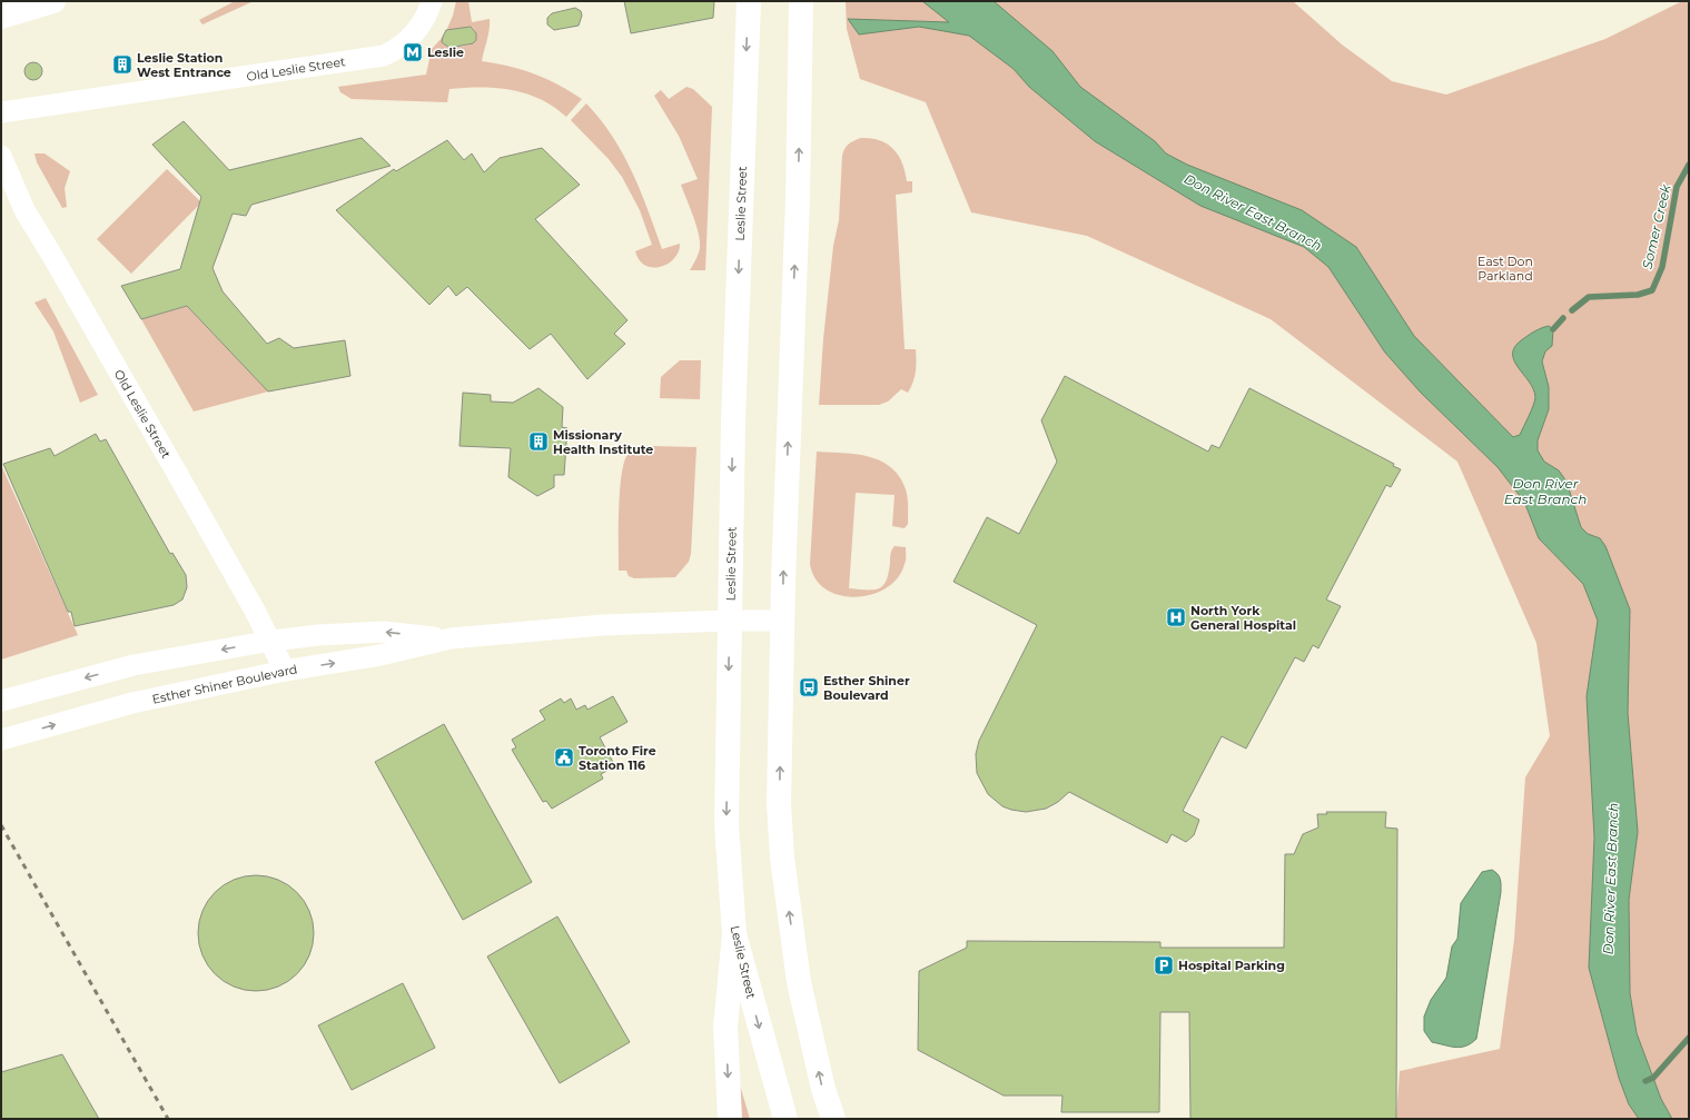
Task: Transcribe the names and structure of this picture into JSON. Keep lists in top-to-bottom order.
{
  "streets": {
    "main road": ["Leslie Street"],
    "street": ["Old Leslie Street", "Esther Shiner Boulevard"]
  },
  "crossings": [
    ["Old Leslie Street", "Esther Shiner Boulevard"],
    ["Leslie Street", "Esther Shiner Boulevard"]
  ],
  "water": ["Don River East Branch", "Somer Creek"],
  "parks": ["East Don Parkland"],
  "places": {
    "metro station": ["Leslie"],
    "building": ["Leslie Station West Entrance", "Missionary Health Institute"],
    "hospital": ["North York General Hospital"],
    "bus stop": ["Esther Shiner Boulevard"],
    "public building": ["Toronto Fire Station 116"],
    "parking": ["Hospital Parking"]
  }
}
